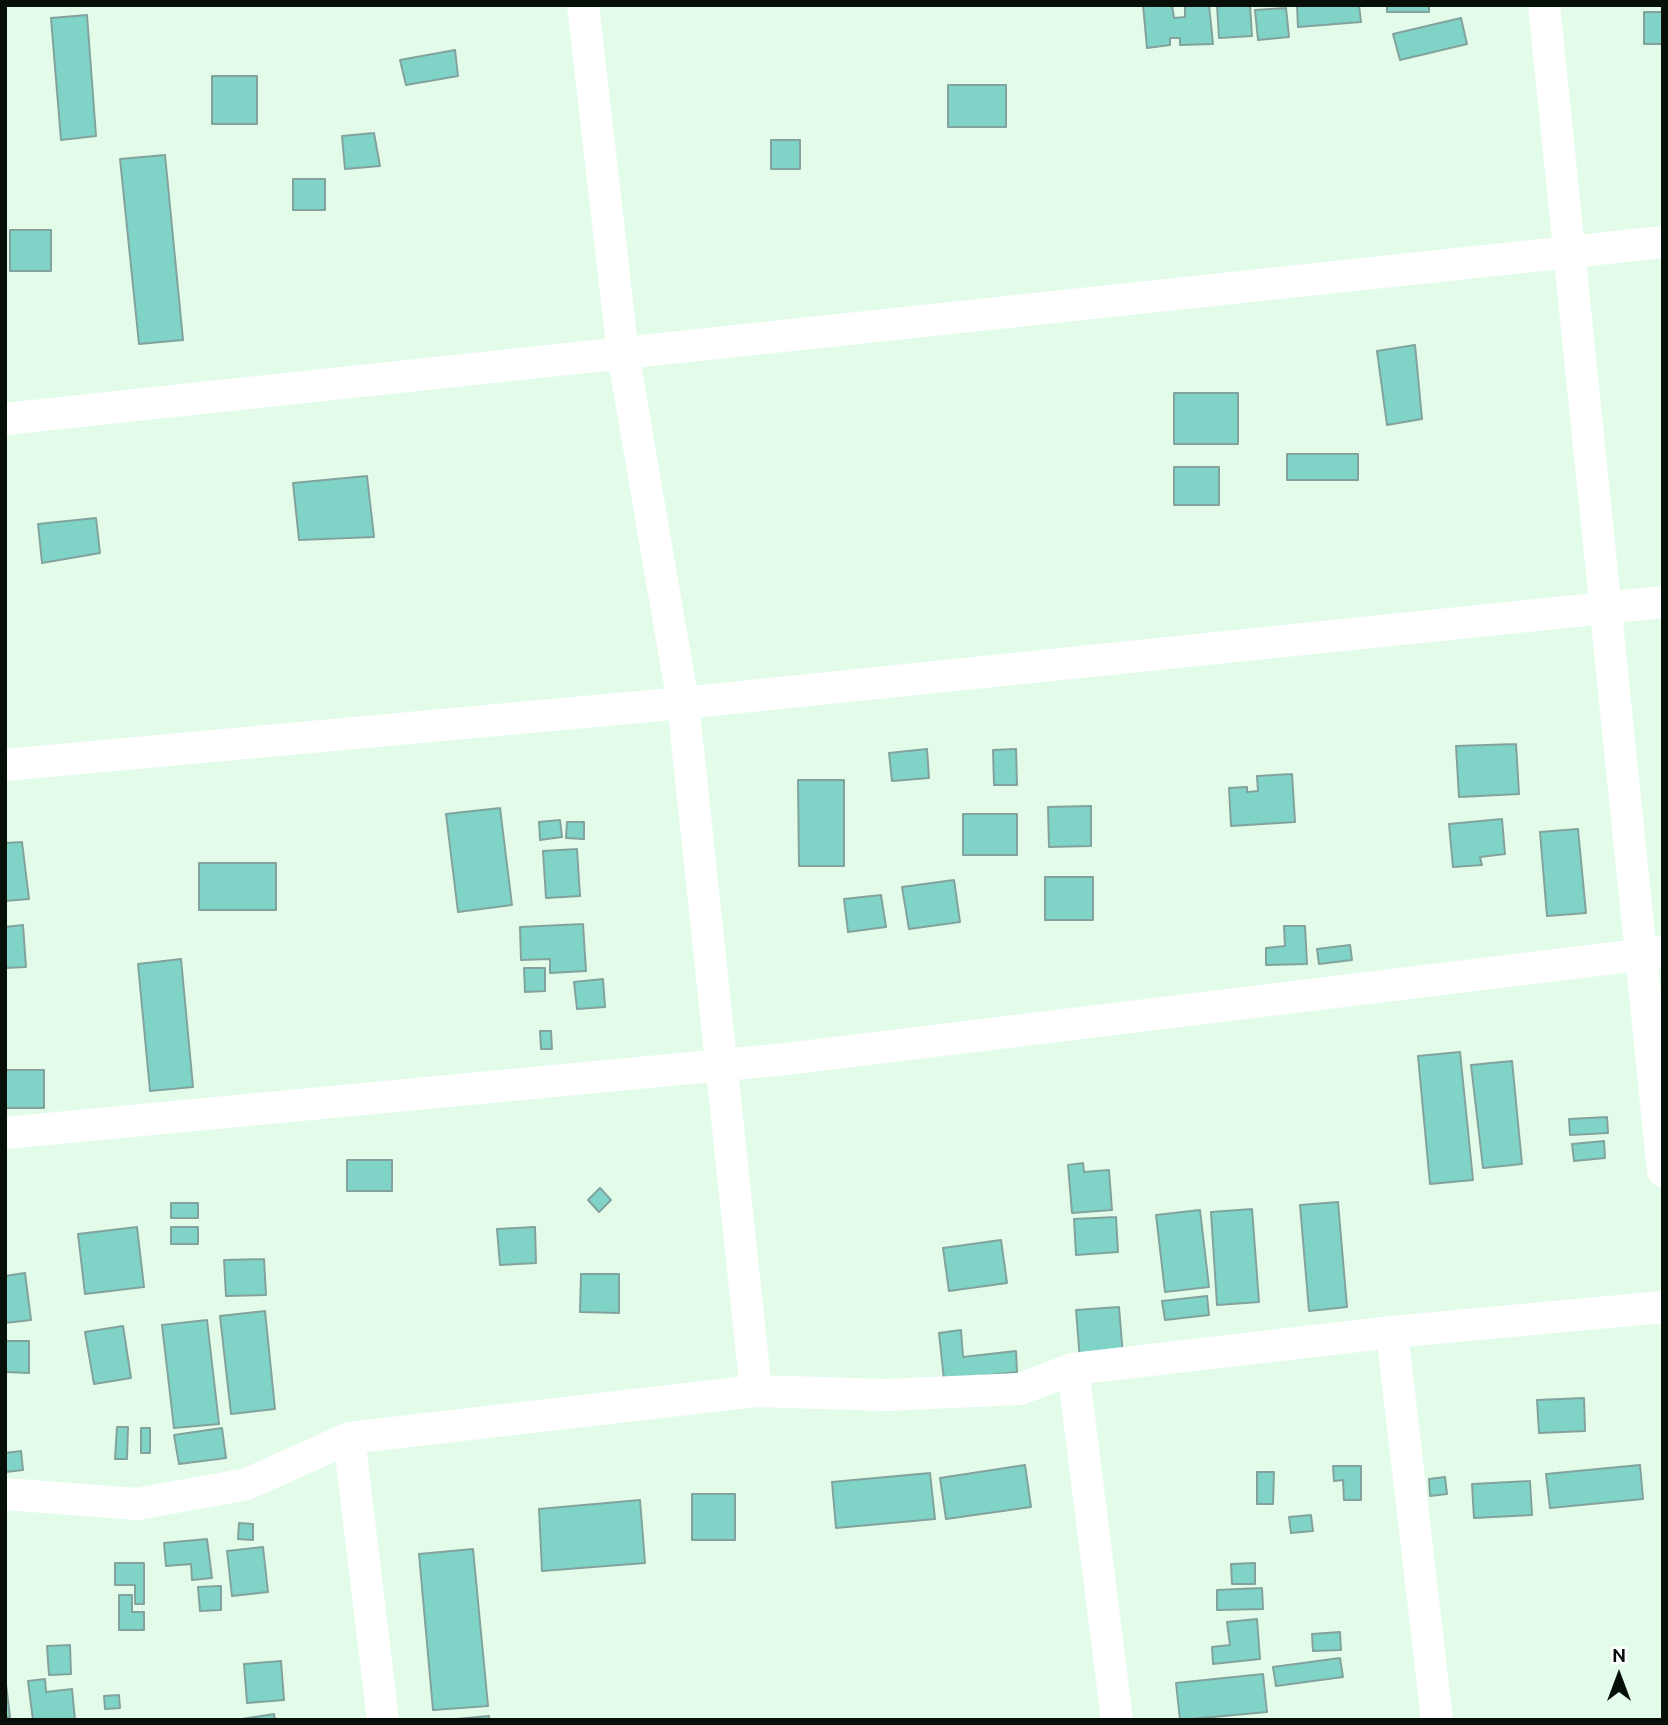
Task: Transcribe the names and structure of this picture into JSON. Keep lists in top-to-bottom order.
{
  "north": "top"
}
